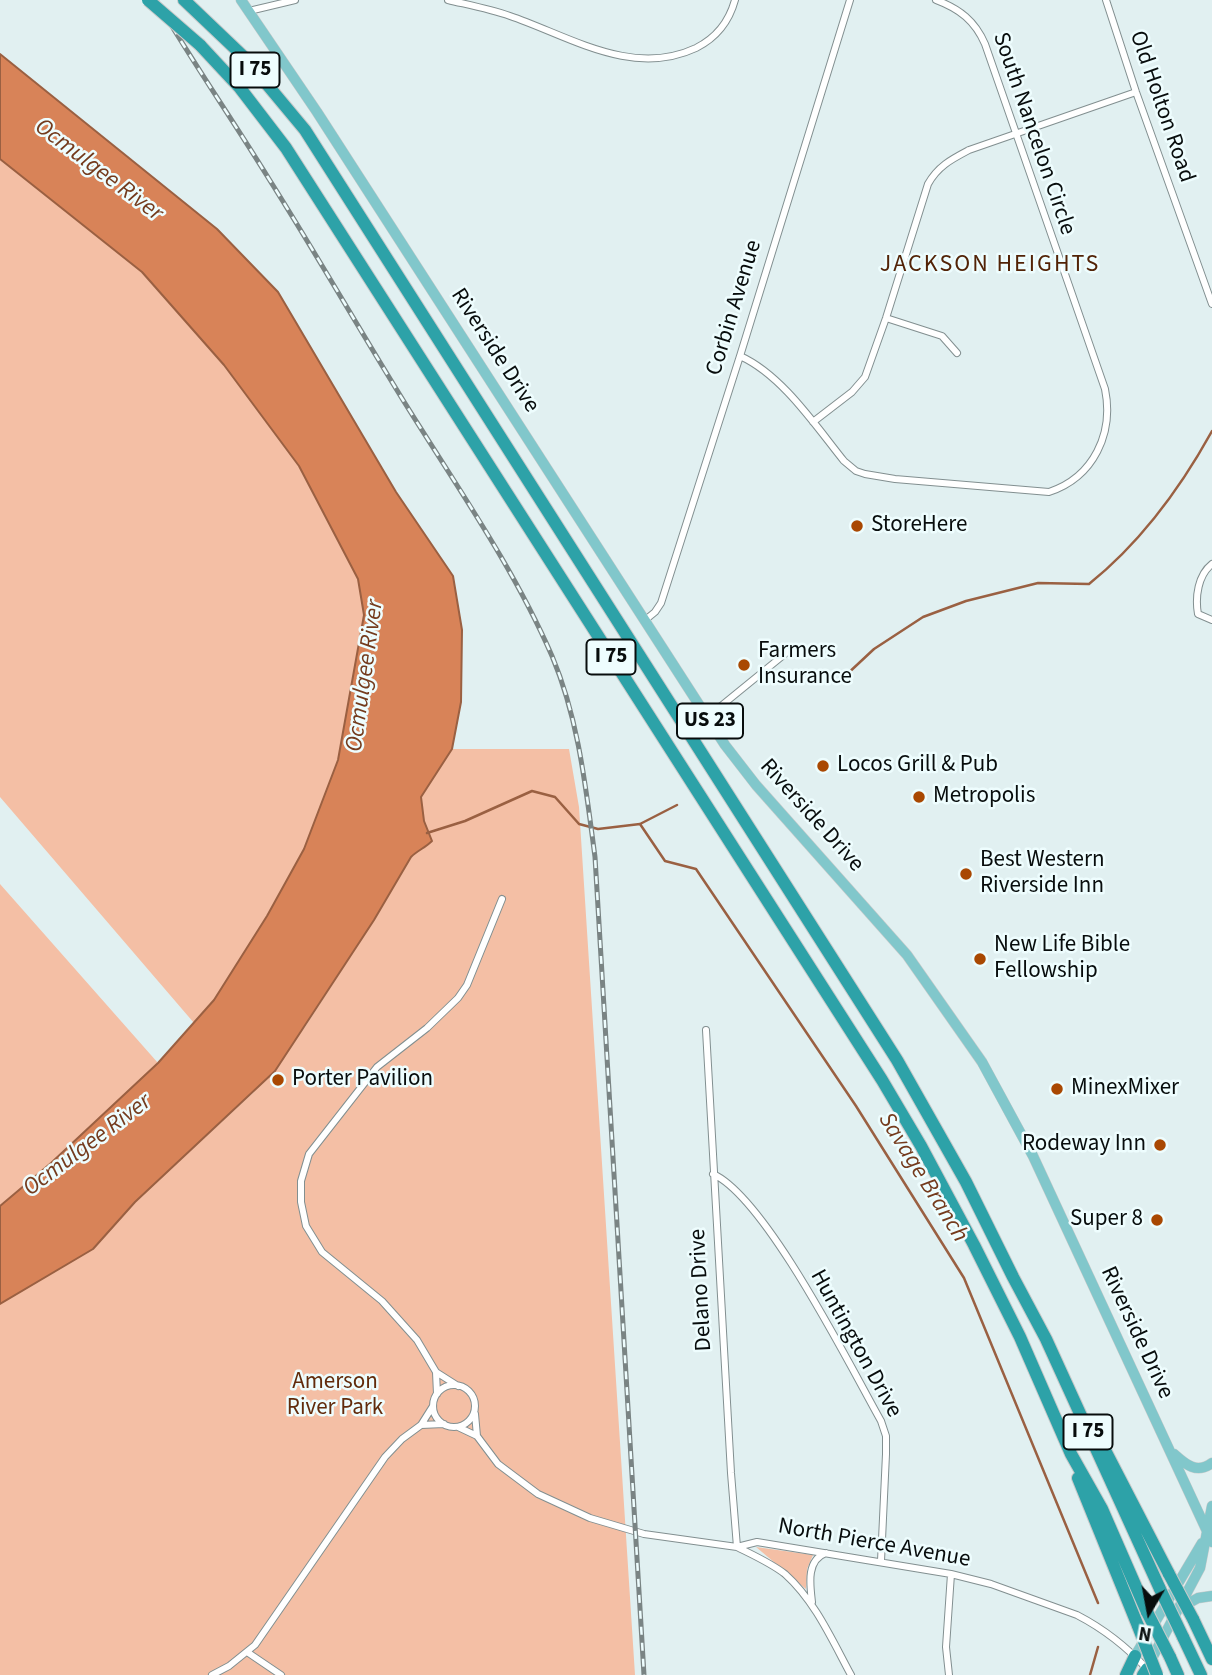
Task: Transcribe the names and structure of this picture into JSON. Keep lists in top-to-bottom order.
{
  "streets": {
    "highway": ["I 75"],
    "main road": ["Riverside Drive", "US 23"],
    "street": [
      "Old Holton Road",
      "South Nancelon Circle",
      "Corbin Avenue",
      "Delano Drive",
      "Huntington Drive",
      "North Pierce Avenue"
    ]
  },
  "crossings": [
    ["Corbin Avenue", "Riverside Drive"],
    ["Delano Drive", "Huntington Drive"],
    ["Delano Drive", "North Pierce Avenue"],
    ["Huntington Drive", "North Pierce Avenue"]
  ],
  "districts": ["JACKSON HEIGHTS"],
  "water": ["Ocmulgee River", "Savage Branch"],
  "parks": ["Amerson River Park"],
  "places": [
    "StoreHere",
    "Farmers Insurance",
    "Locos Grill & Pub",
    "Metropolis",
    "Best Western Riverside Inn",
    "New Life Bible Fellowship",
    "Porter Pavilion",
    "MinexMixer",
    "Rodeway Inn",
    "Super 8"
  ],
  "north": "bottom"
}
